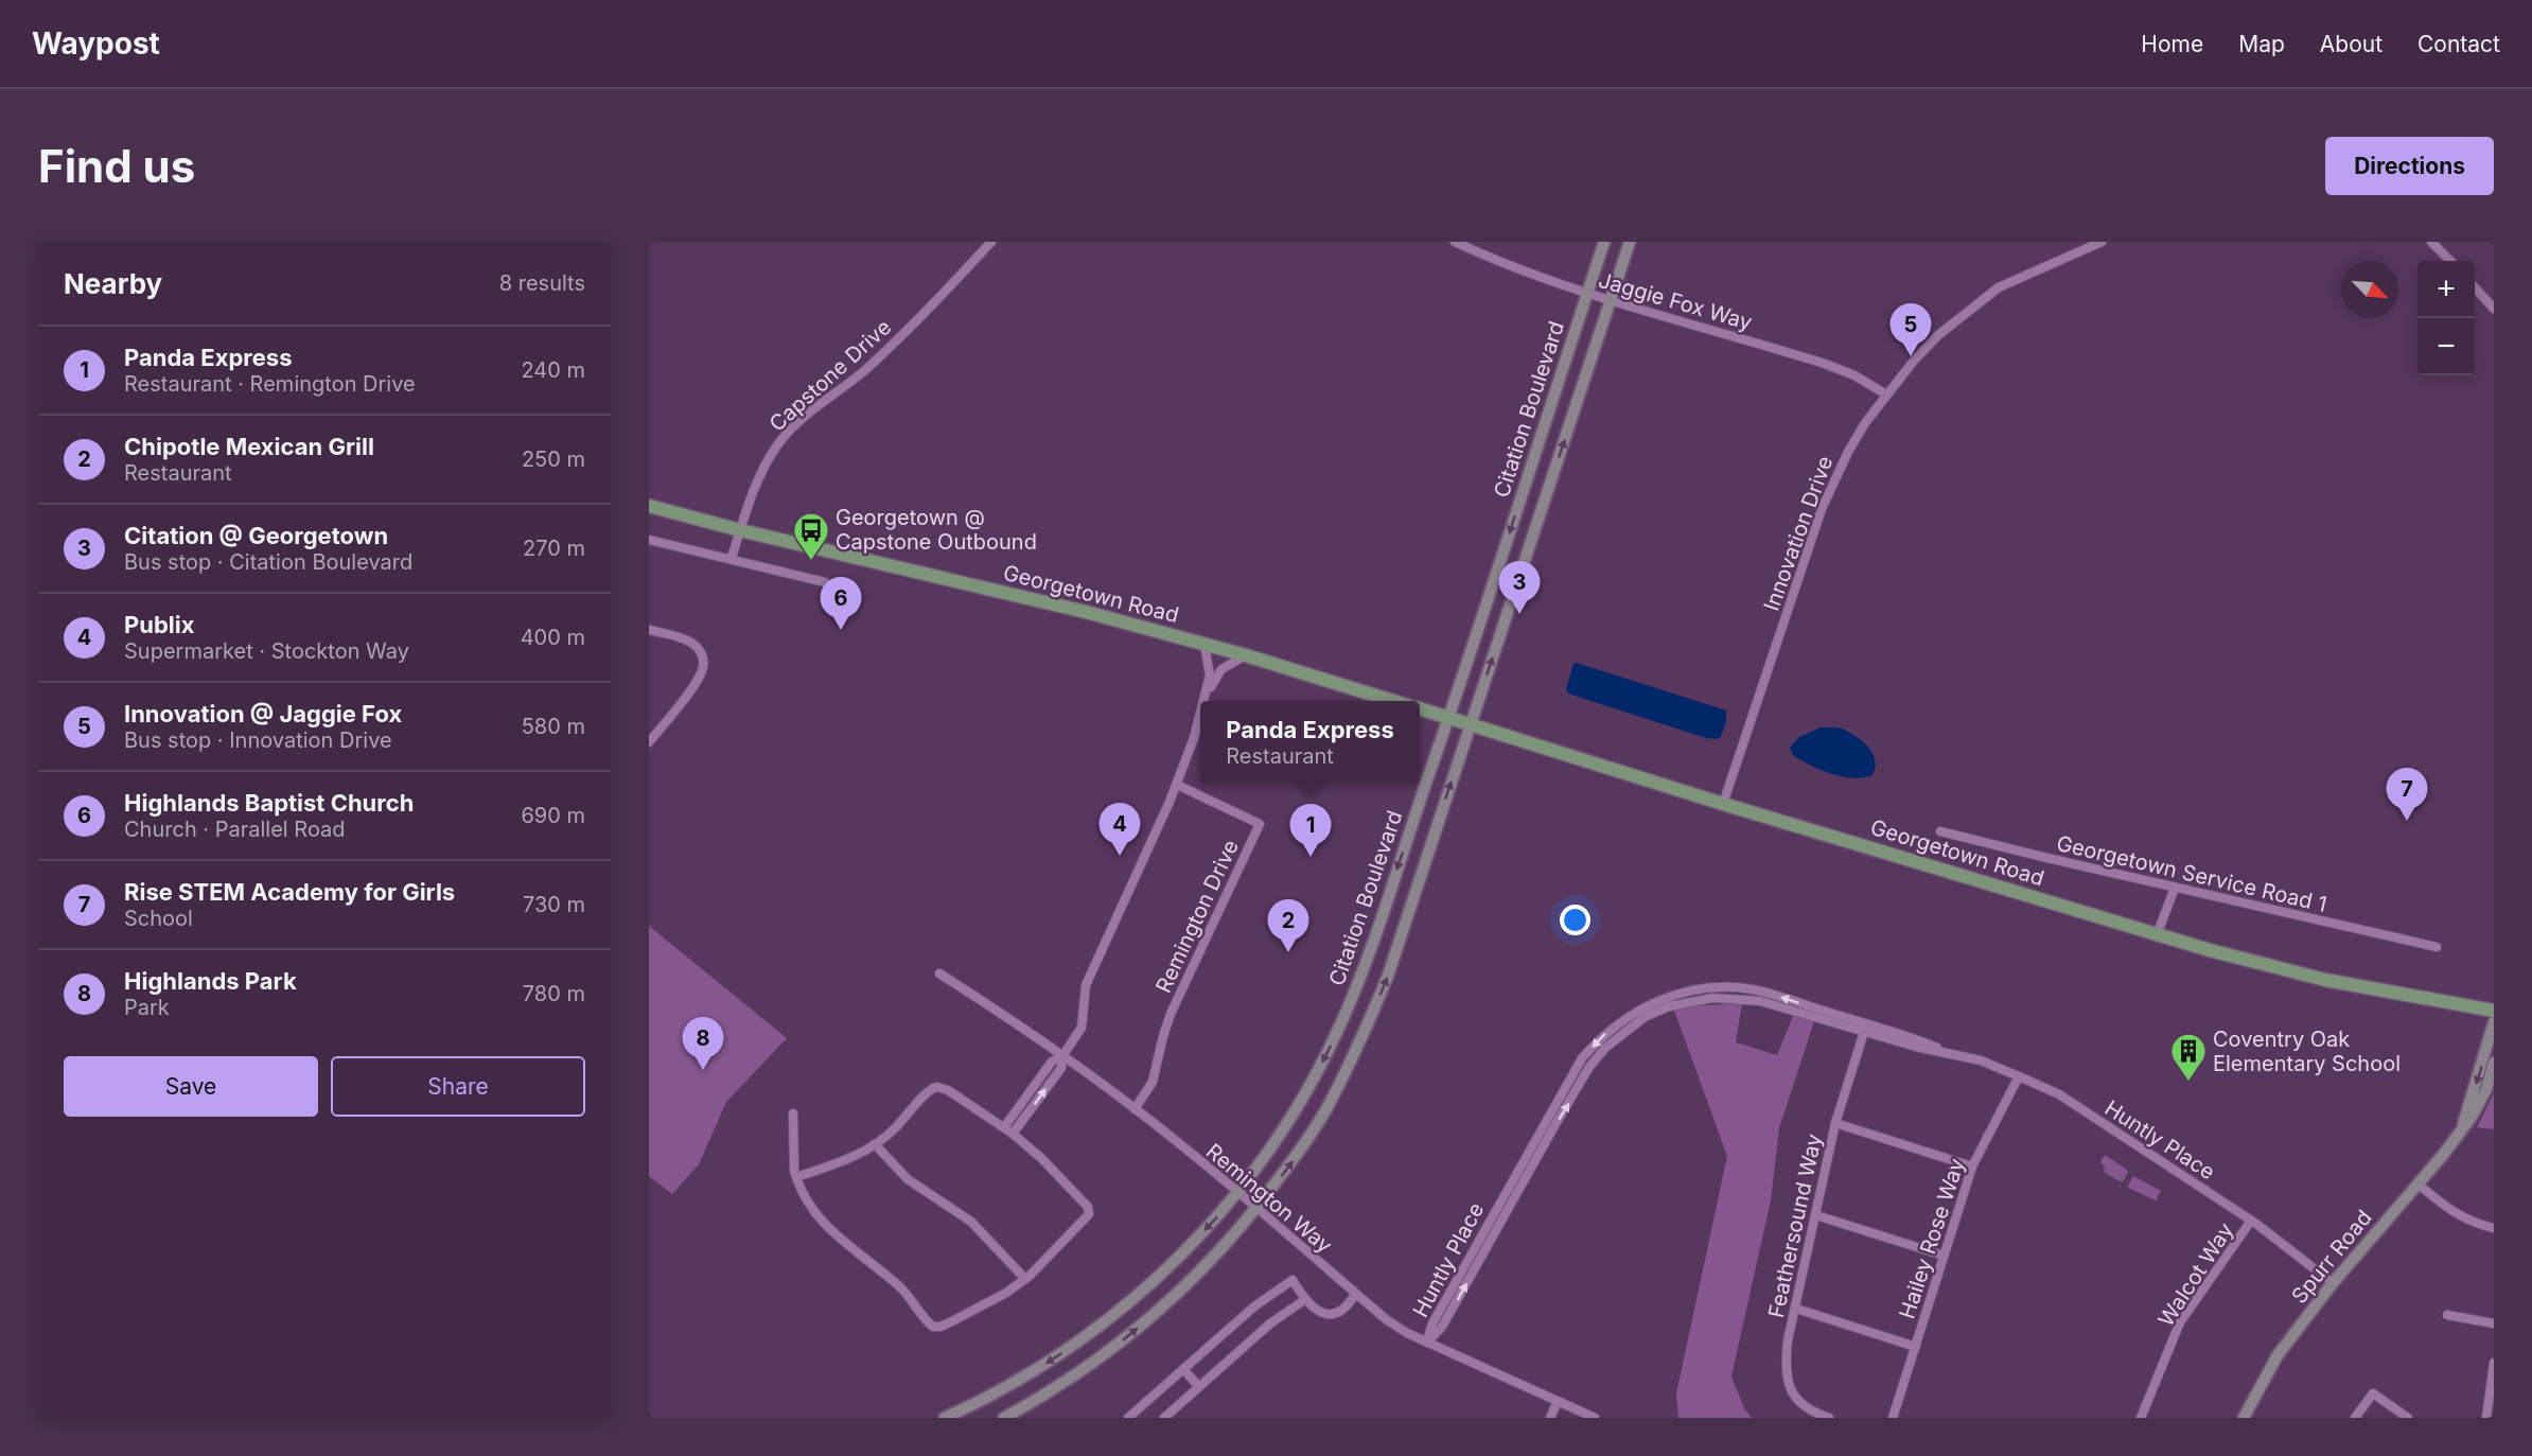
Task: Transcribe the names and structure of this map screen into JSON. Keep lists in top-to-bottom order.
{
  "streets": {
    "main road": ["Citation Boulevard", "Georgetown Road", "Spurr Road"],
    "street": [
      "Jaggie Fox Way",
      "Capstone Drive",
      "Innovation Drive",
      "Georgetown Service Road 1",
      "Remington Drive",
      "Huntly Place",
      "Remington Way",
      "Feathersound Way",
      "Hailey Rose Way",
      "Walcot Way"
    ]
  },
  "crossings": [
    ["Jaggie Fox Way", "Citation Boulevard"],
    ["Jaggie Fox Way", "Innovation Drive"],
    ["Capstone Drive", "Georgetown Road"],
    ["Citation Boulevard", "Georgetown Road"],
    ["Citation Boulevard", "Remington Way"],
    ["Innovation Drive", "Georgetown Road"],
    ["Remington Drive", "Remington Way"],
    ["Huntly Place", "Remington Way"],
    ["Huntly Place", "Feathersound Way"],
    ["Huntly Place", "Hailey Rose Way"],
    ["Huntly Place", "Spurr Road"],
    ["Huntly Place", "Walcot Way"]
  ],
  "places": {
    "bus stop": ["Georgetown @ Capstone Outbound"],
    "building": ["Coventry Oak Elementary School"]
  },
  "north": "bottom right",
  "page": {
    "header": "Waypost",
    "nav": [
      "Home",
      "Map",
      "About",
      "Contact"
    ],
    "buttons": [
      "Directions",
      ["Save", "Share"]
    ],
    "title": "Find us",
    "heading": ["Nearby", "8 results"],
    "map_buttons": ["+", "−"],
    "pins": [
      "5",
      "3",
      "6",
      "7",
      "4",
      "1",
      "2",
      "8"
    ],
    "list": [
      {
        "mark": "1",
        "name": "Panda Express",
        "note": "Restaurant · Remington Drive",
        "value": "240 m"
      },
      {
        "mark": "2",
        "name": "Chipotle Mexican Grill",
        "note": "Restaurant",
        "value": "250 m"
      },
      {
        "mark": "3",
        "name": "Citation @ Georgetown",
        "note": "Bus stop · Citation Boulevard",
        "value": "270 m"
      },
      {
        "mark": "4",
        "name": "Publix",
        "note": "Supermarket · Stockton Way",
        "value": "400 m"
      },
      {
        "mark": "5",
        "name": "Innovation @ Jaggie Fox",
        "note": "Bus stop · Innovation Drive",
        "value": "580 m"
      },
      {
        "mark": "6",
        "name": "Highlands Baptist Church",
        "note": "Church · Parallel Road",
        "value": "690 m"
      },
      {
        "mark": "7",
        "name": "Rise STEM Academy for Girls",
        "note": "School",
        "value": "730 m"
      },
      {
        "mark": "8",
        "name": "Highlands Park",
        "note": "Park",
        "value": "780 m"
      }
    ],
    "popup": ["Panda Express", "Restaurant"]
  }
}
